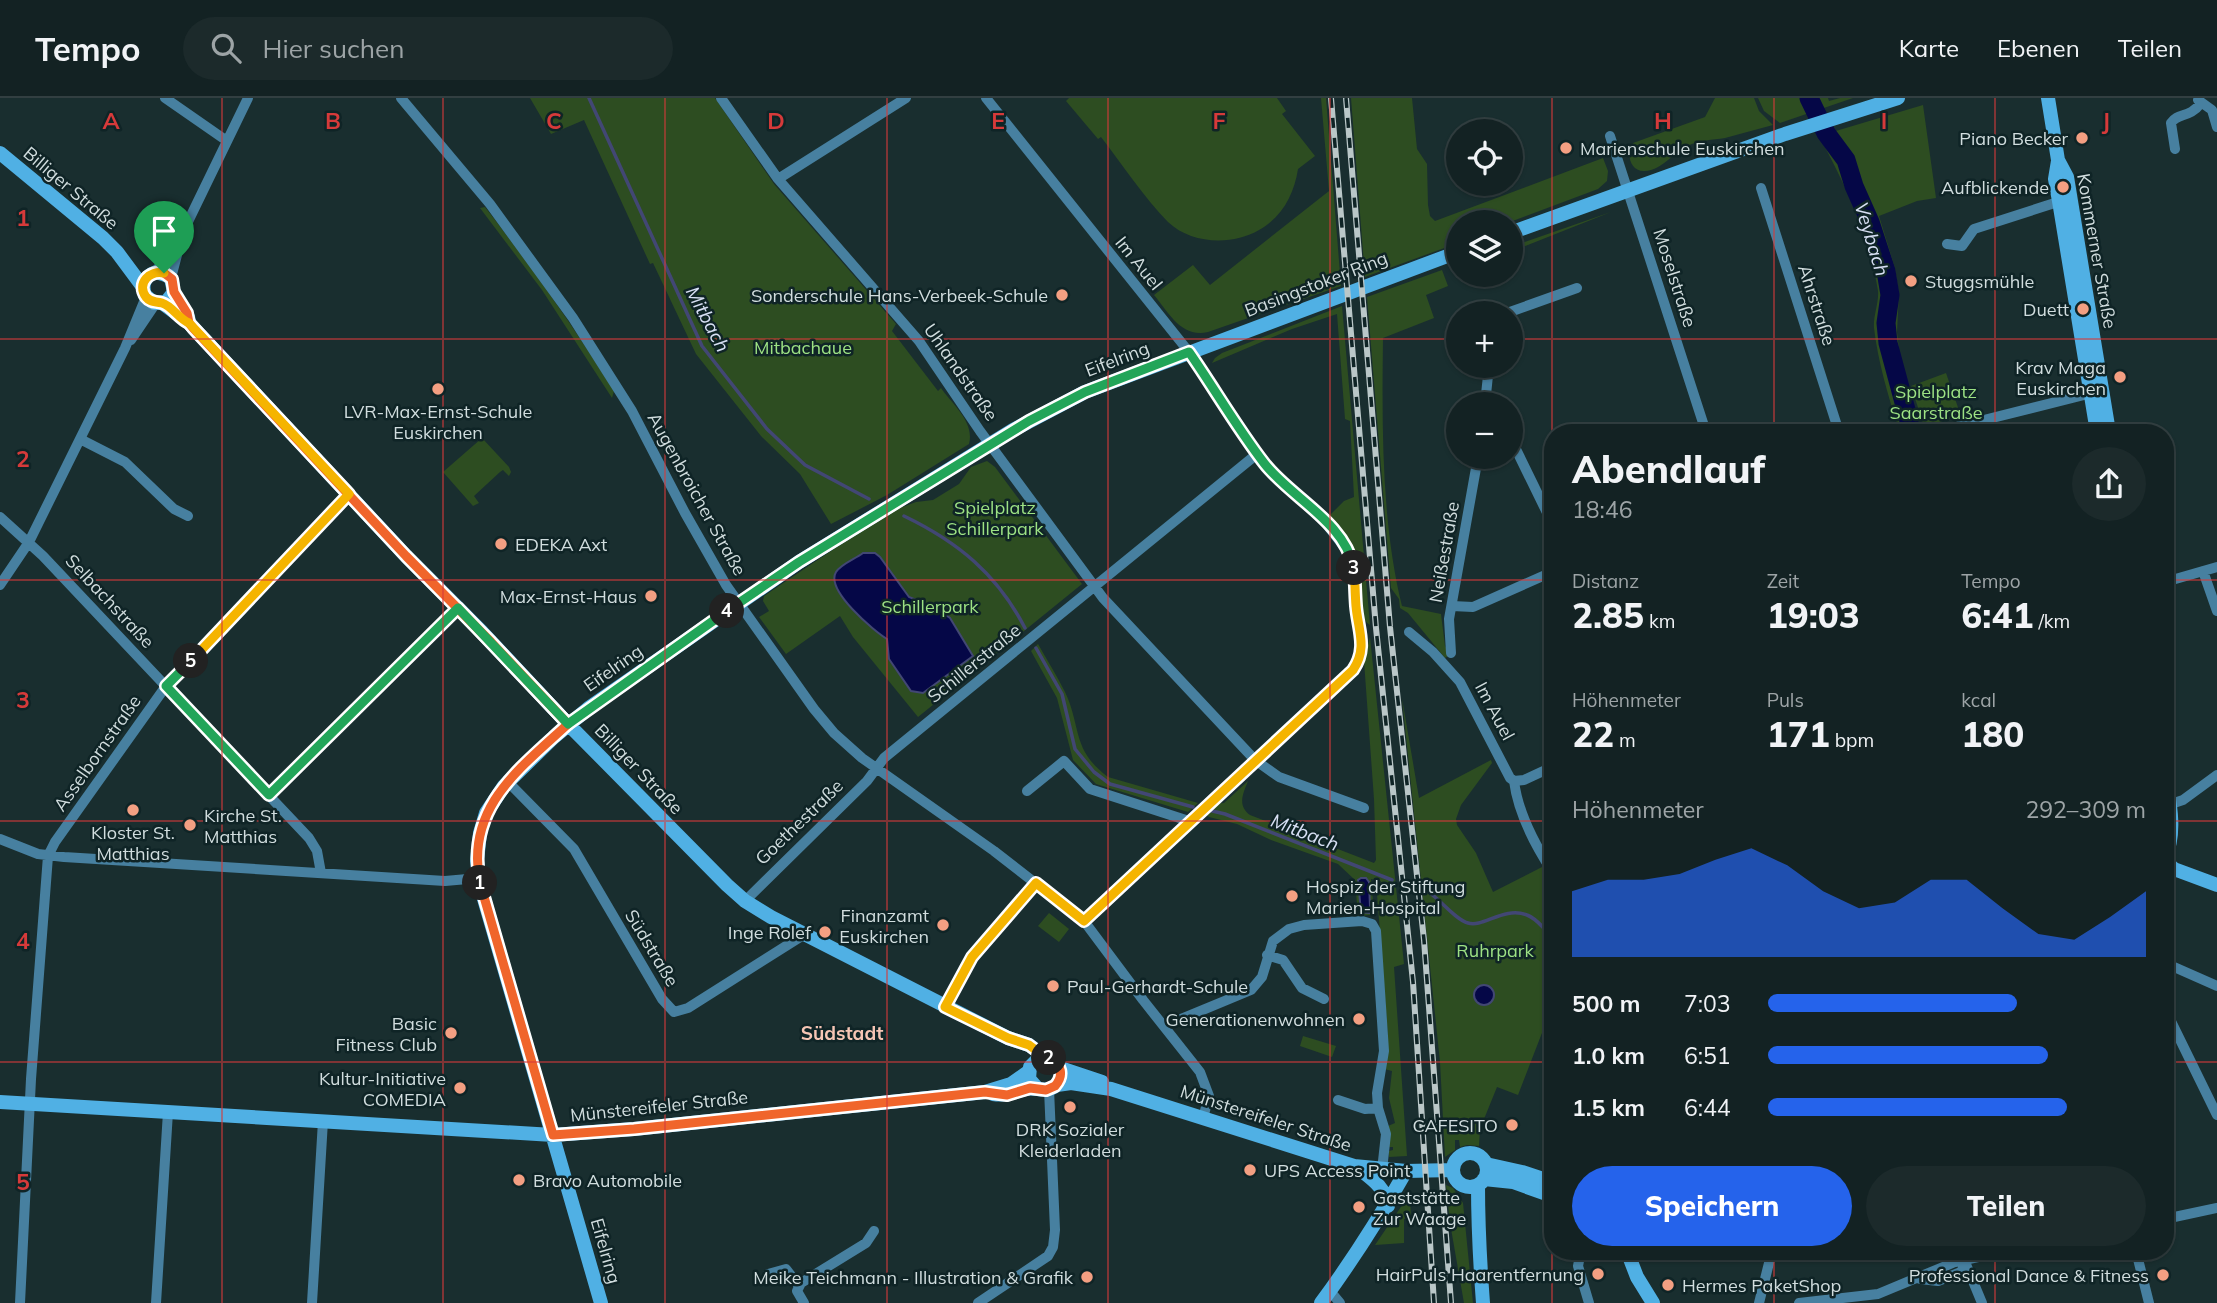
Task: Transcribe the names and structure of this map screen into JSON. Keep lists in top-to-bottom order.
{
  "streets": {
    "street": [
      "Billiger Straße",
      "Kommerner Straße",
      "Im Auel",
      "Moselstraße",
      "Basingstoker Ring",
      "Ahrstraße",
      "Eifelring",
      "Uhlandstraße",
      "Augenbroicher Straße",
      "Neißestraße",
      "Selbachstraße",
      "Schillerstraße",
      "Asselbornstraße",
      "Goethestraße",
      "Südstraße",
      "Münstereifeler Straße"
    ]
  },
  "crossings": [
    ["Billiger Straße", "Eifelring"],
    ["Billiger Straße", "Asselbornstraße"],
    ["Billiger Straße", "Goethestraße"],
    ["Billiger Straße", "Südstraße"],
    ["Billiger Straße", "Münstereifeler Straße"],
    ["Im Auel", "Basingstoker Ring"],
    ["Im Auel", "Eifelring"],
    ["Im Auel", "Uhlandstraße"],
    ["Im Auel", "Augenbroicher Straße"],
    ["Basingstoker Ring", "Eifelring"],
    ["Eifelring", "Uhlandstraße"],
    ["Eifelring", "Augenbroicher Straße"],
    ["Eifelring", "Südstraße"],
    ["Eifelring", "Münstereifeler Straße"],
    ["Uhlandstraße", "Schillerstraße"],
    ["Augenbroicher Straße", "Schillerstraße"],
    ["Augenbroicher Straße", "Goethestraße"],
    ["Augenbroicher Straße", "Münstereifeler Straße"],
    ["Selbachstraße", "Asselbornstraße"],
    ["Schillerstraße", "Goethestraße"]
  ],
  "districts": ["Südstadt"],
  "water": ["Veybach", "Mitbach"],
  "parks": [
    "Mitbachaue",
    "Spielplatz Saarstraße",
    "Spielplatz Schillerpark",
    "Schillerpark",
    "Ruhrpark"
  ],
  "places": [
    "Piano Becker",
    "Marienschule Euskirchen",
    "Aufblickende",
    "Stuggsmühle",
    "Sonderschule Hans-Verbeek-Schule",
    "Duett",
    "Krav Maga Euskirchen",
    "LVR-Max-Ernst-Schule Euskirchen",
    "EDEKA Axt",
    "Max-Ernst-Haus",
    "Kloster St. Matthias",
    "Kirche St. Matthias",
    "Hospiz der Stiftung Marien-Hospital",
    "Finanzamt Euskirchen",
    "Inge Rolef",
    "Paul-Gerhardt-Schule",
    "Generationenwohnen",
    "Basic Fitness Club",
    "Kultur-Initiative COMEDIA",
    "DRK Sozialer Kleiderladen",
    "CAFESITO",
    "UPS Access Point",
    "Bravo Automobile",
    "Gaststätte Zur Waage",
    "HairPuls Haarentfernung",
    "Professional Dance & Fitness",
    "Meike Teichmann - Illustration & Grafik",
    "Hermes PaketShop"
  ],
  "page": {
    "header": "Tempo",
    "search": "Hier suchen",
    "nav": ["Karte", "Ebenen", "Teilen"],
    "map_buttons": ["+", "−"],
    "heading": ["Abendlauf", "18:46"],
    "stats": [
      ["Distanz", "2.85 km"],
      ["Zeit", "19:03"],
      ["Tempo", "6:41 /km"],
      ["Höhenmeter", "22 m"],
      ["Puls", "171 bpm"],
      ["kcal", "180"]
    ],
    "pins": [
      "3",
      "4",
      "5",
      "1",
      "2"
    ],
    "chart": ["Höhenmeter", "292–309 m"],
    "list": [
      {
        "name": "500 m",
        "note": "7:03"
      },
      {
        "name": "1.0 km",
        "note": "6:51"
      },
      {
        "name": "1.5 km",
        "note": "6:44"
      }
    ],
    "buttons": ["Speichern", "Teilen"]
  },
  "grid": {
    "columns": [
      "A",
      "B",
      "C",
      "D",
      "E",
      "F",
      "H",
      "I",
      "J"
    ],
    "rows": [
      "1",
      "2",
      "3",
      "4",
      "5"
    ]
  }
}
